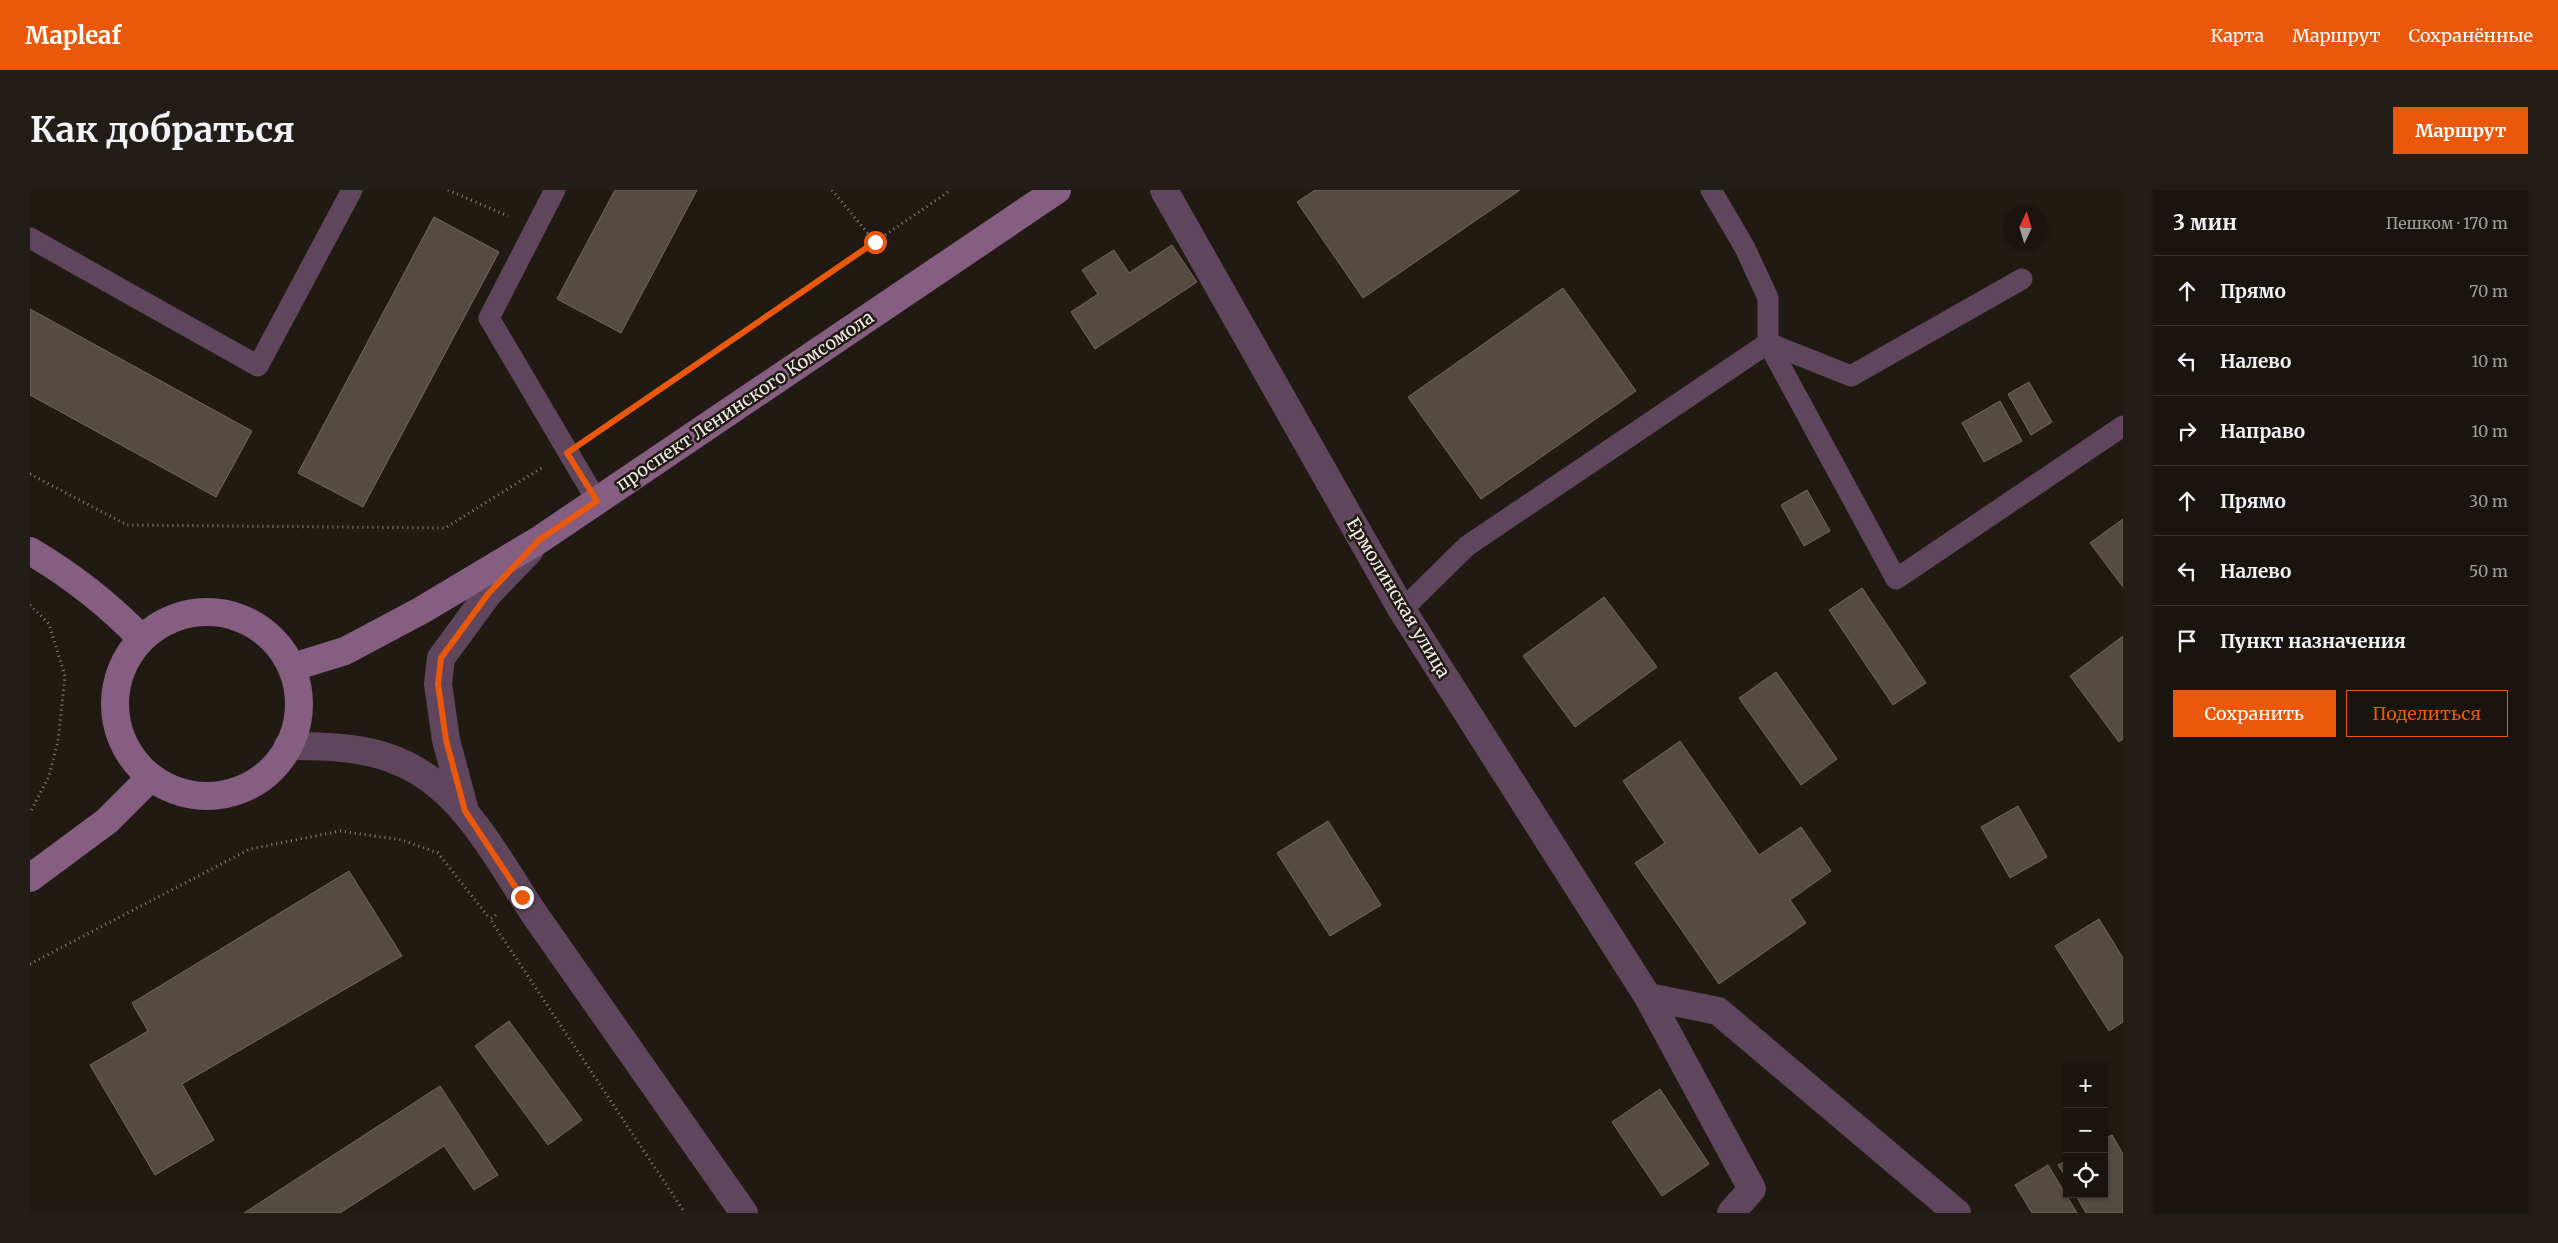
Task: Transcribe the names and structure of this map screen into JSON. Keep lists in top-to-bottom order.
{
  "streets": {
    "main road": ["проспект Ленинского Комсомола"],
    "street": ["Ермолинская улица"]
  },
  "north": "top",
  "page": {
    "header": "Mapleaf",
    "nav": ["Карта", "Маршрут", "Сохранённые"],
    "buttons": [
      "Маршрут",
      ["Сохранить", "Поделиться"]
    ],
    "title": "Как добраться",
    "heading": ["3 мин", "Пешком · 170 m"],
    "list": [
      ["Прямо", "70 m"],
      ["Налево", "10 m"],
      ["Направо", "10 m"],
      ["Прямо", "30 m"],
      ["Налево", "50 m"],
      "Пункт назначения"
    ],
    "map_buttons": ["+", "−"]
  }
}
